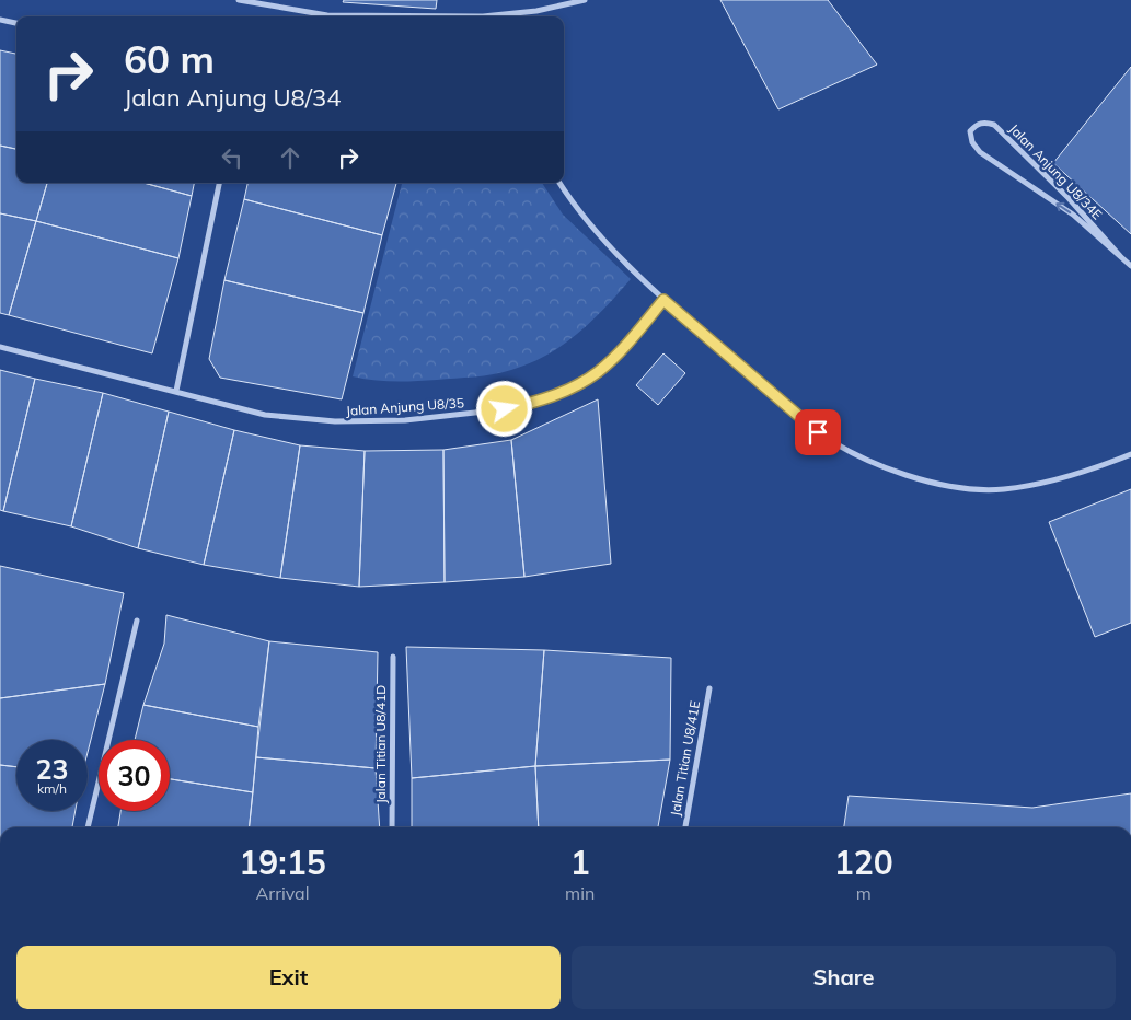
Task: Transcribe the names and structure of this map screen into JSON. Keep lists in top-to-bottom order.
{
  "streets": {
    "street": [
      "Jalan Anjung U8/34E",
      "Jalan Anjung U8/35",
      "Jalan Titian U8/41D",
      "Jalan Titian U8/41E"
    ]
  },
  "page": {
    "turn": ["60 m", "Jalan Anjung U8/34"],
    "speed": "23 km/h",
    "limit": "30",
    "eta": [
      "19:15",
      "Arrival",
      "1",
      "min",
      "120",
      "m"
    ],
    "buttons": ["Exit", "Share"]
  }
}
